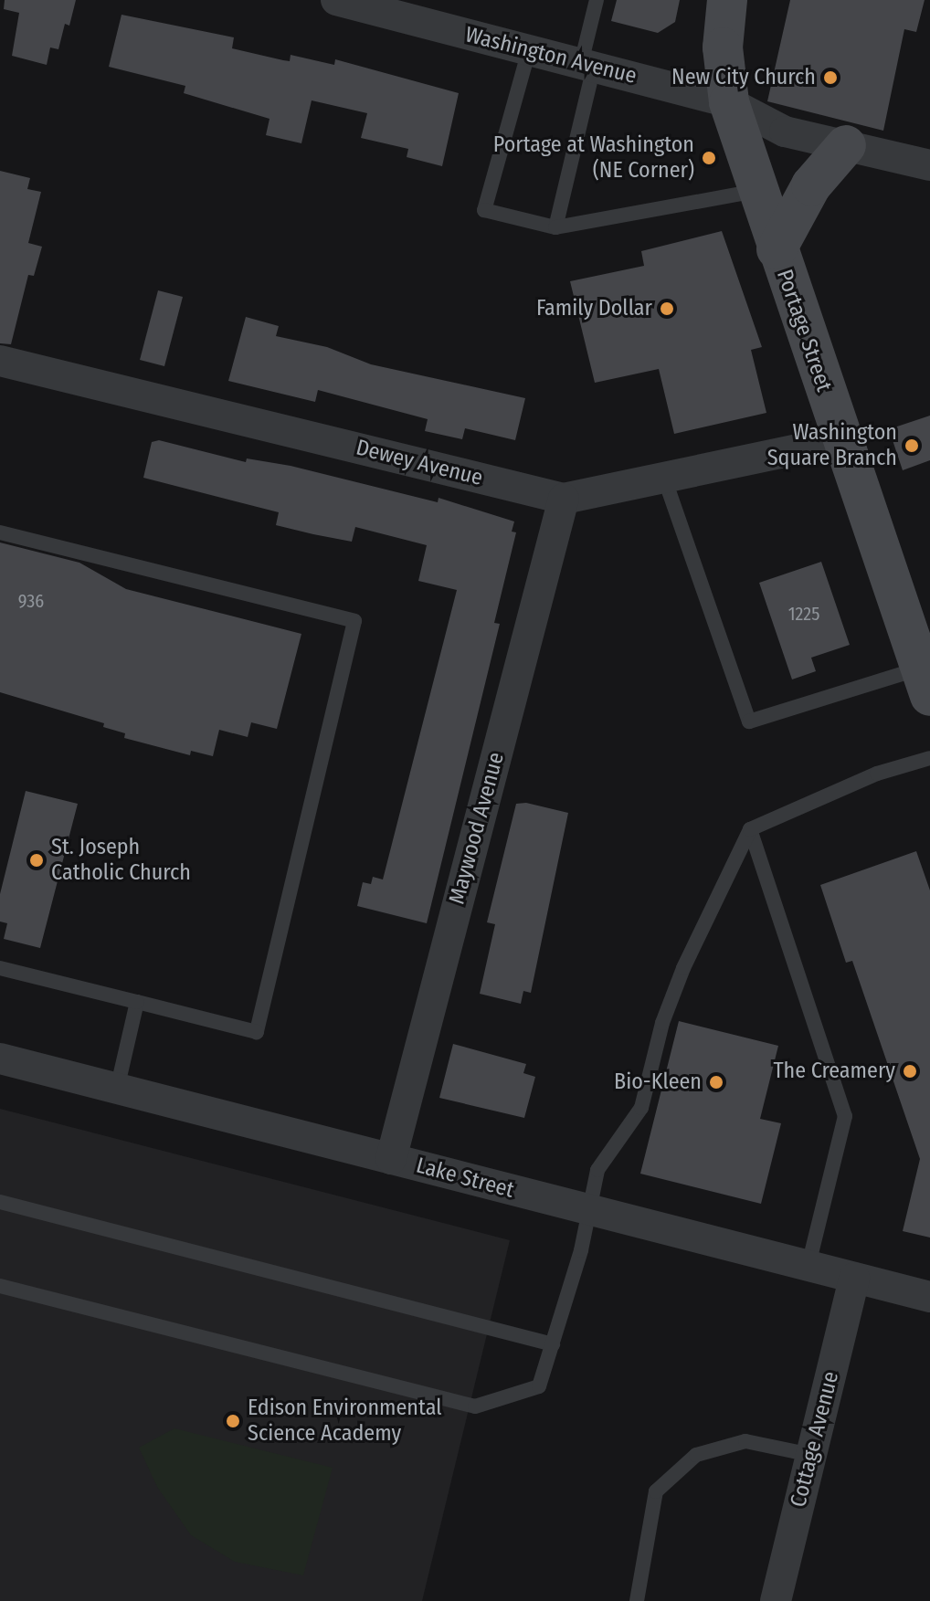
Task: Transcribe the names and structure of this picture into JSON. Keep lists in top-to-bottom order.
{
  "streets": {
    "main road": ["Portage Street"],
    "street": [
      "Washington Avenue",
      "Dewey Avenue",
      "Maywood Avenue",
      "Lake Street",
      "Cottage Avenue"
    ]
  },
  "crossings": [
    ["Washington Avenue", "Portage Street"],
    ["Portage Street", "Dewey Avenue"],
    ["Dewey Avenue", "Maywood Avenue"],
    ["Maywood Avenue", "Lake Street"],
    ["Lake Street", "Cottage Avenue"]
  ],
  "places": [
    "New City Church",
    "Portage at Washington (NE Corner)",
    "Family Dollar",
    "Washington Square Branch",
    "St. Joseph Catholic Church",
    "The Creamery",
    "Bio-Kleen",
    "Edison Environmental Science Academy"
  ],
  "house_numbers": ["936", "1225"]
}
